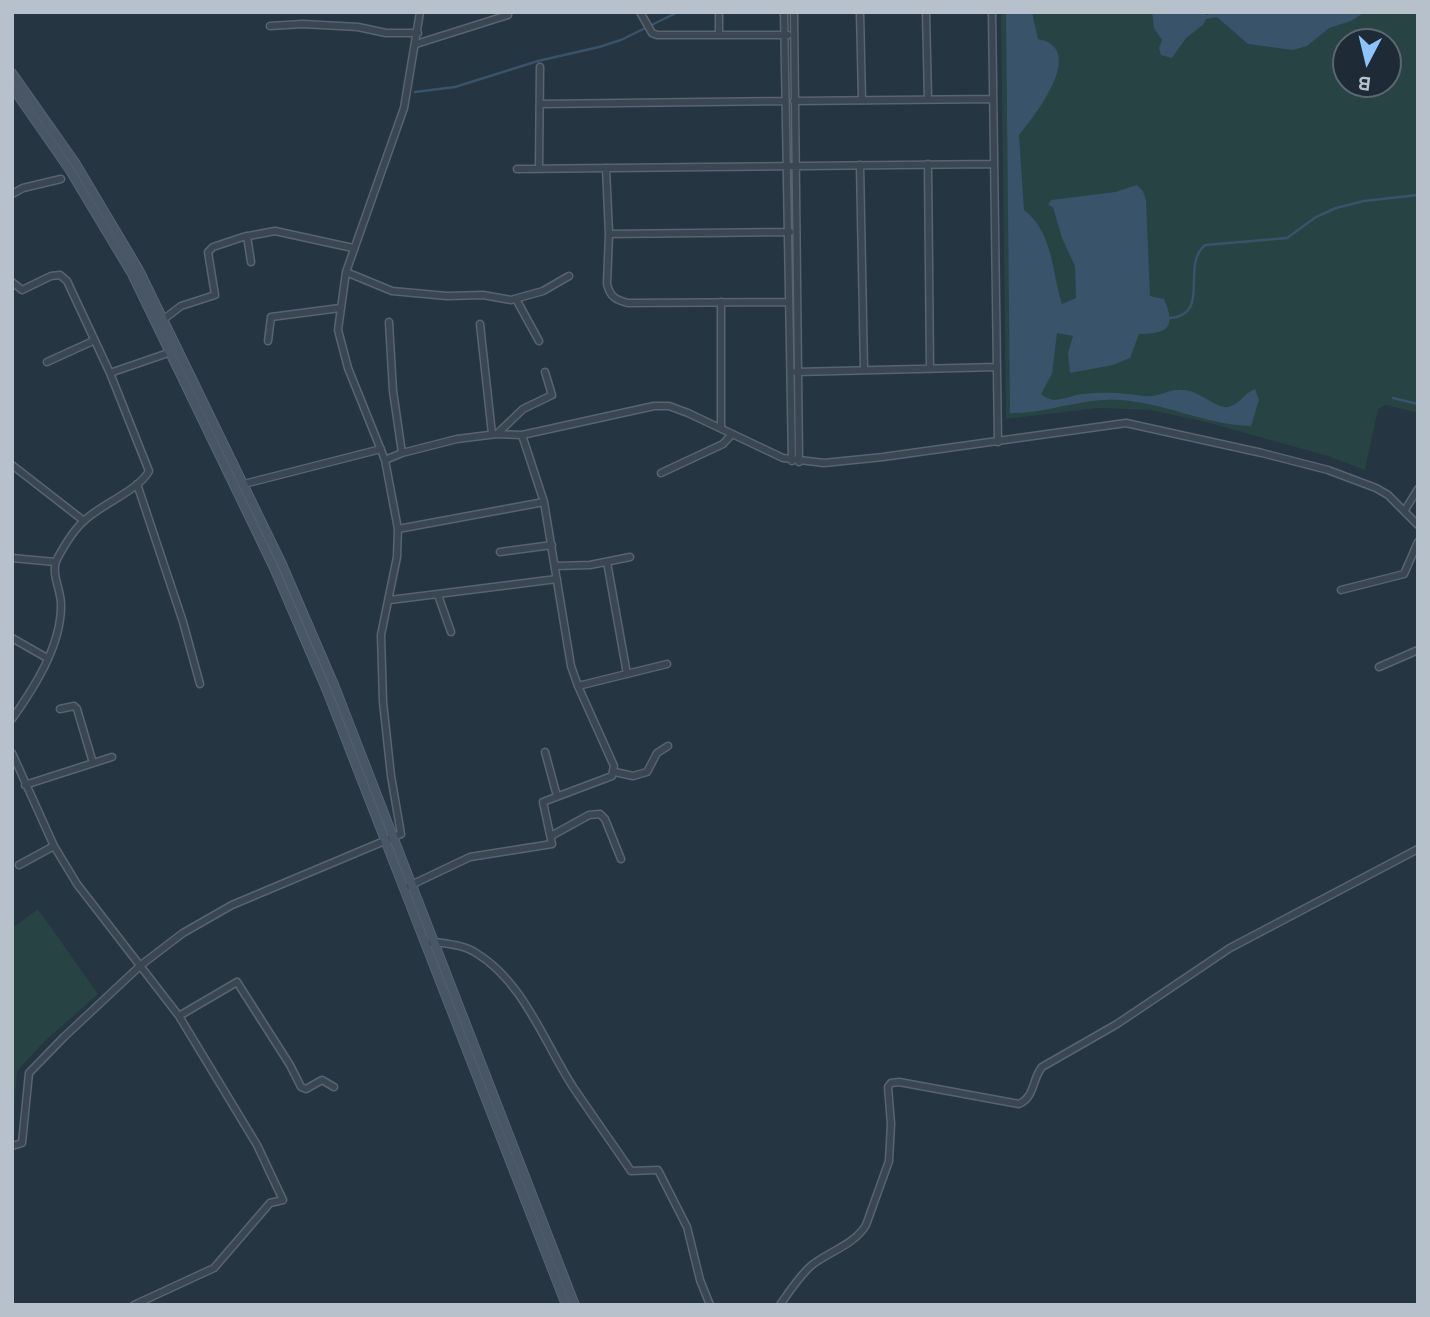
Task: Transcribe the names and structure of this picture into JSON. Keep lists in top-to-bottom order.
{
  "north": "bottom"
}
